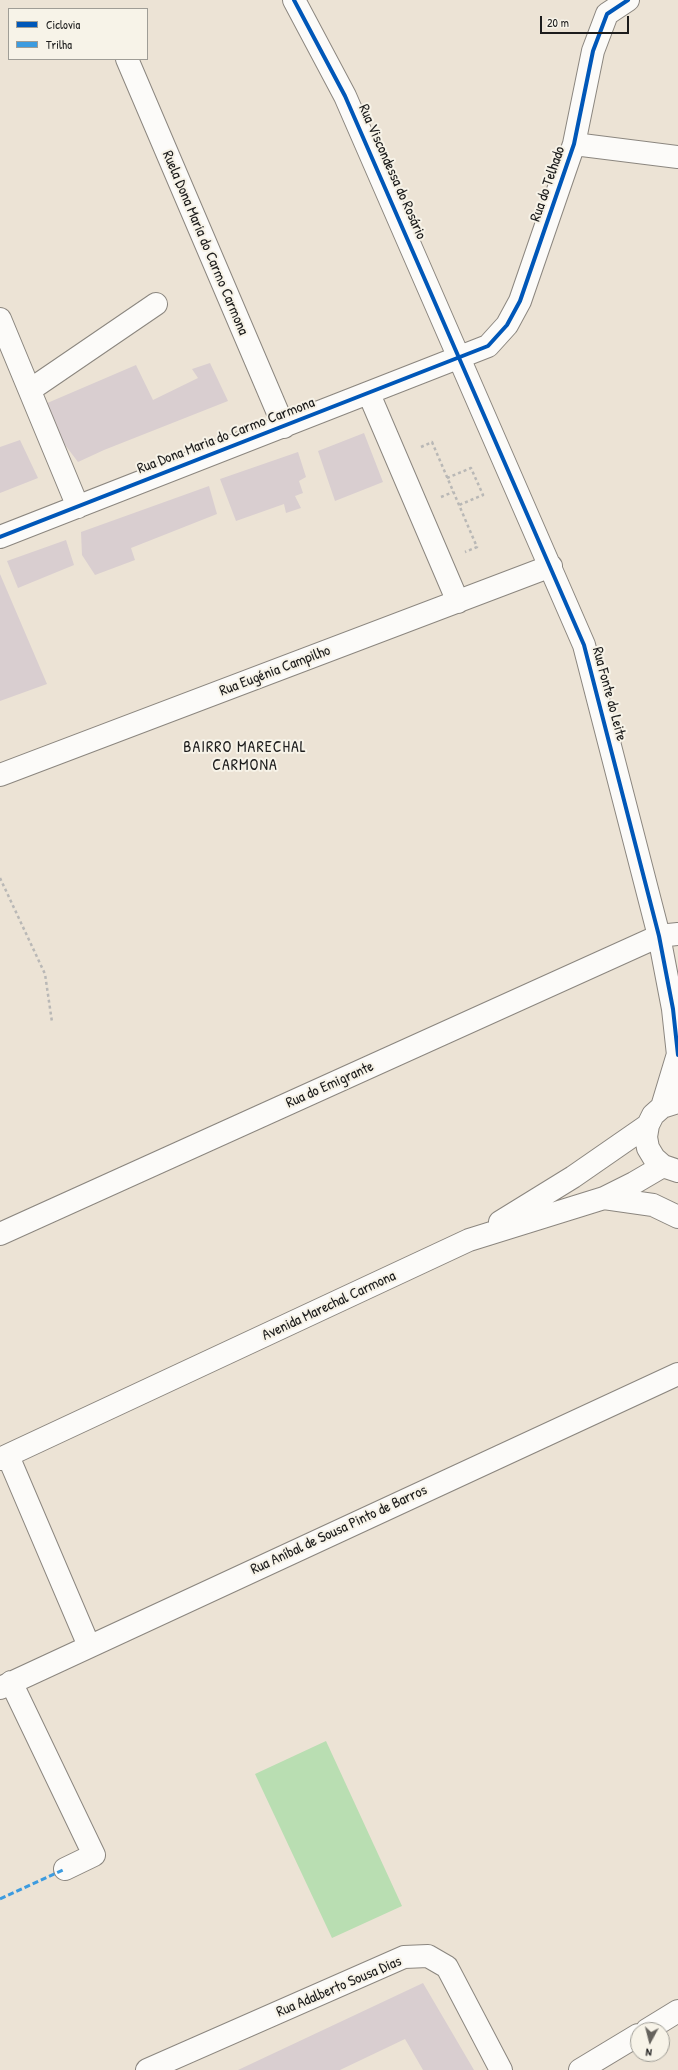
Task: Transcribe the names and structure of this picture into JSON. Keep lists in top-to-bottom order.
{
  "streets": {
    "street": [
      "Rua Viscondessa do Rosário",
      "Rua do Telhado",
      "Ruela Dona Maria do Carmo Carmona",
      "Rua Dona Maria do Carmo Carmona",
      "Rua Eugénia Campilho",
      "Rua Fonte do Leite",
      "Rua do Emigrante",
      "Avenida Marechal Carmona",
      "Rua Aníbal de Sousa Pinto de Barros",
      "Rua Adalberto Sousa Dias"
    ]
  },
  "crossings": [
    ["Rua Viscondessa do Rosário", "Rua do Telhado"],
    ["Rua Viscondessa do Rosário", "Rua Dona Maria do Carmo Carmona"],
    ["Rua Viscondessa do Rosário", "Rua Fonte do Leite"],
    ["Rua do Telhado", "Rua Dona Maria do Carmo Carmona"],
    ["Rua do Telhado", "Rua Fonte do Leite"],
    ["Ruela Dona Maria do Carmo Carmona", "Rua Dona Maria do Carmo Carmona"],
    ["Rua Dona Maria do Carmo Carmona", "Rua Fonte do Leite"],
    ["Rua Eugénia Campilho", "Rua Fonte do Leite"],
    ["Rua Fonte do Leite", "Rua do Emigrante"]
  ],
  "districts": ["BAIRRO MARECHAL CARMONA"],
  "legend": ["Ciclovia", "Trilha"],
  "scale_bar": "20 m",
  "north": "bottom"
}
